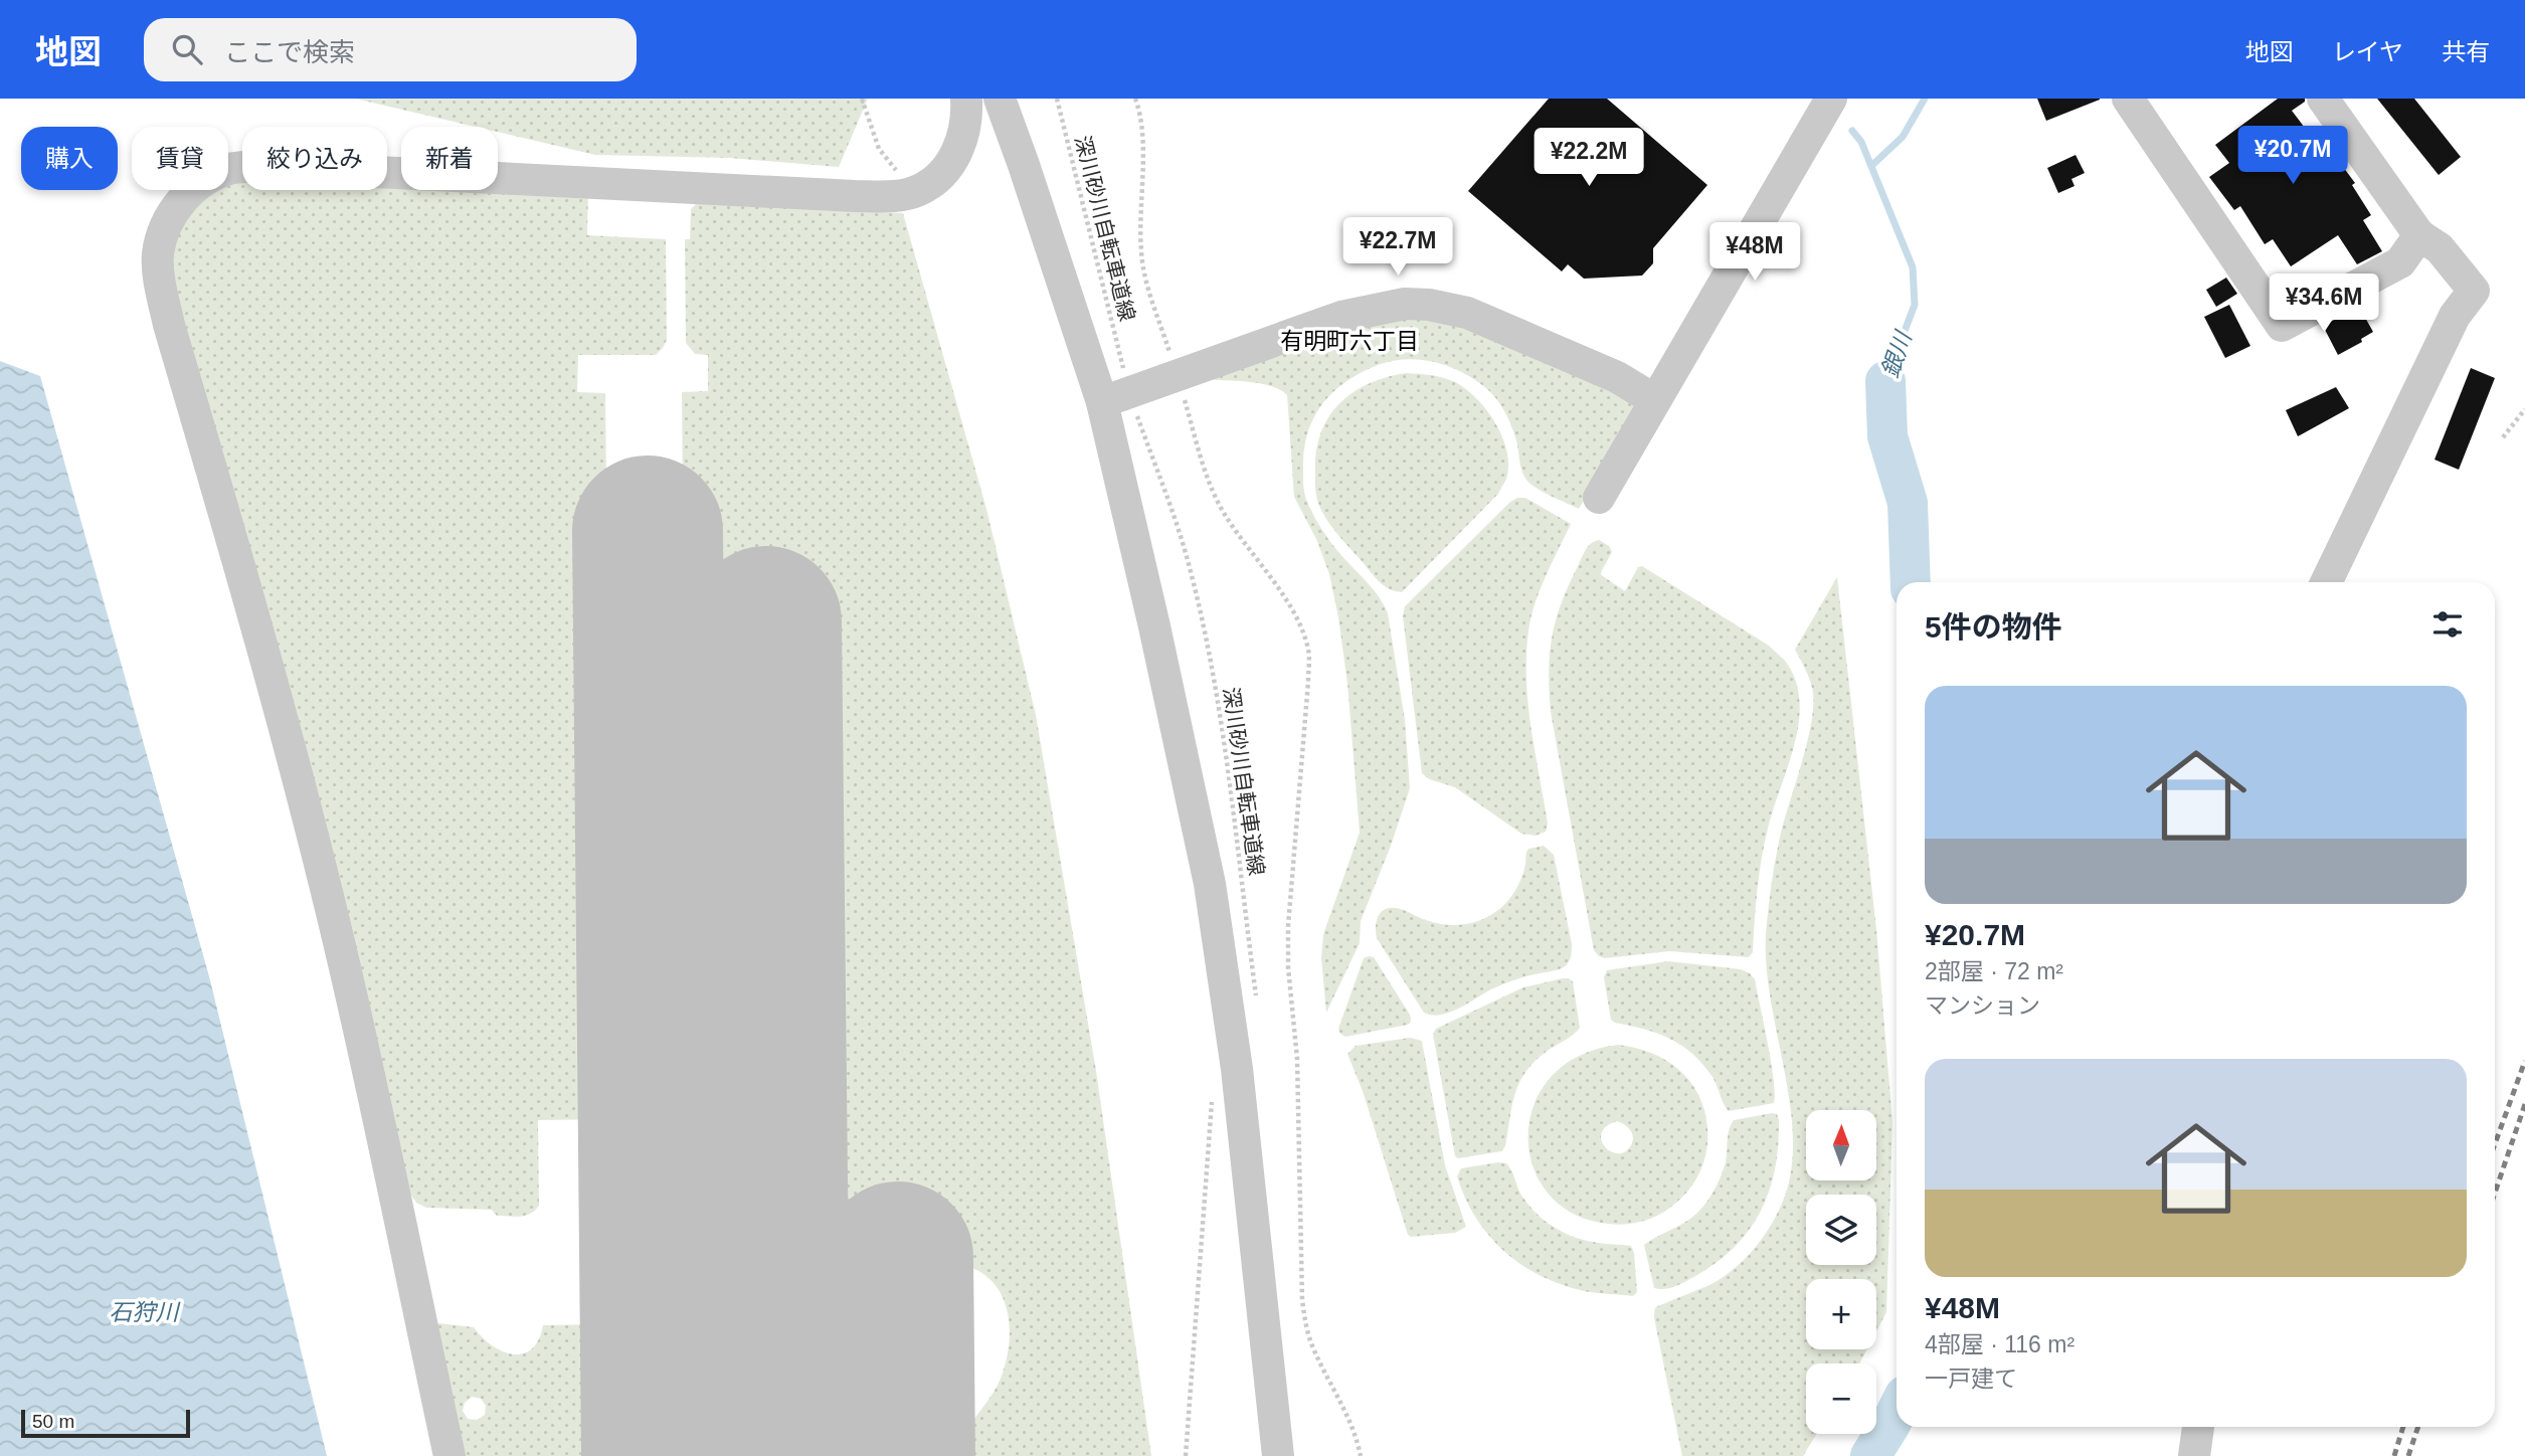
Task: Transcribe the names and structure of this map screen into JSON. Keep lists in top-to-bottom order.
{
  "streets": {
    "path": ["深川砂川自転車道線"]
  },
  "districts": ["有明町六丁目"],
  "water": ["銀川", "石狩川"],
  "scale_bar": "50 m",
  "north": "top",
  "page": {
    "header": "地図",
    "search": "ここで検索",
    "nav": ["地図", "レイヤ", "共有"],
    "price": [
      "¥20.7M",
      "¥22.2M",
      "¥22.7M",
      "¥48M",
      "¥34.6M"
    ],
    "chip": [
      "購入",
      "賃貸",
      "絞り込み",
      "新着"
    ],
    "heading": "5件の物件",
    "list": [
      {
        "name": "¥20.7M",
        "note": "2部屋 · 72 m² · マンション"
      },
      {
        "name": "¥48M",
        "note": "4部屋 · 116 m² · 一戸建て"
      }
    ],
    "map_buttons": ["+", "−"],
    "scale": "50 m"
  }
}
